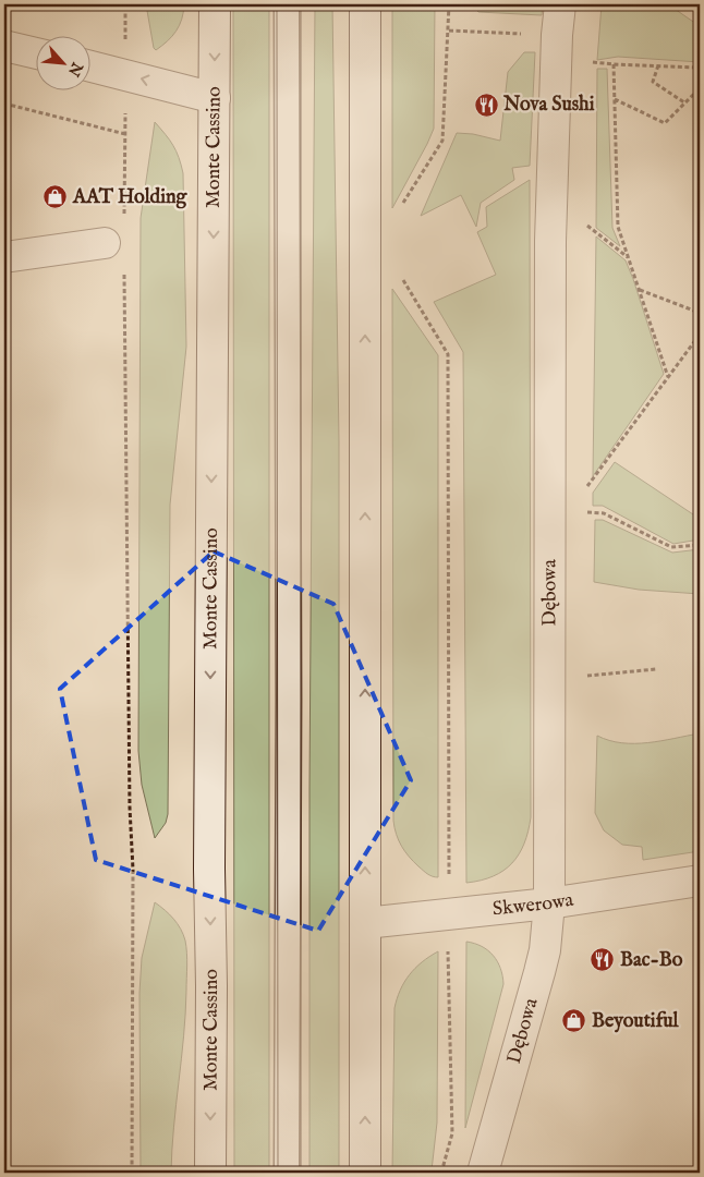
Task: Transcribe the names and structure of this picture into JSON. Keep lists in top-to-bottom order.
{
  "streets": {
    "main road": ["Monte Cassino", "Dębowa", "Skwerowa"]
  },
  "crossings": [
    ["Dębowa", "Skwerowa"]
  ],
  "places": {
    "restaurant": ["Nova Sushi", "Bac-Bo"],
    "shop": ["AAT Holding", "Beyoutiful"]
  },
  "north": "bottom right"
}
